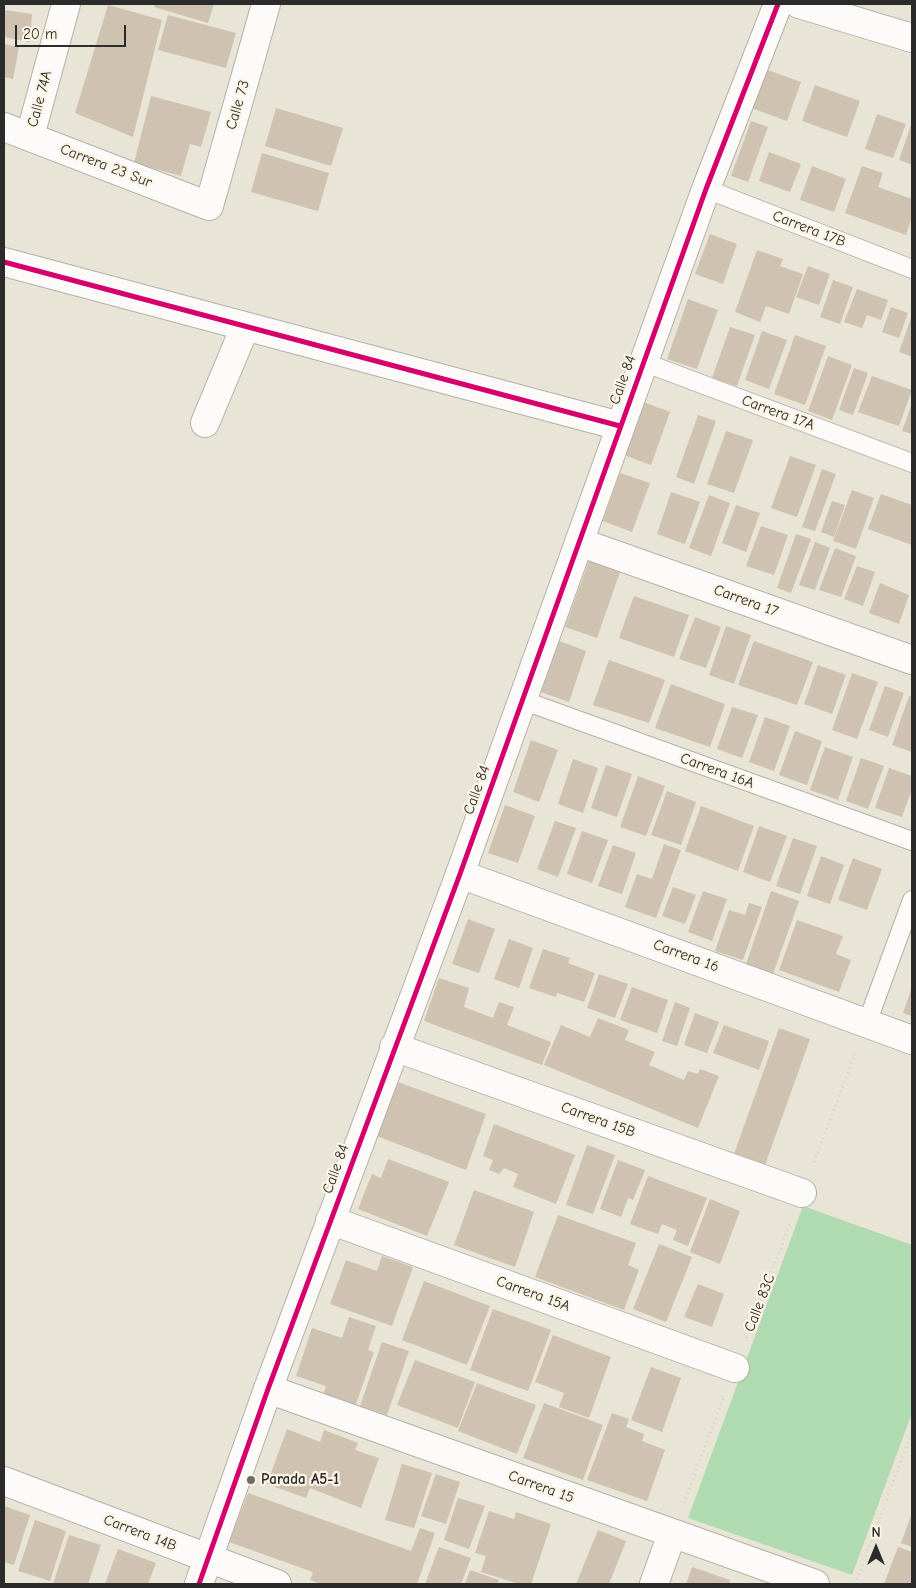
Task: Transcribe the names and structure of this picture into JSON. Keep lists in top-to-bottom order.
{
  "streets": {
    "street": [
      "Calle 74A",
      "Calle 73",
      "Carrera 23 Sur",
      "Calle 84",
      "Carrera 17",
      "Carrera 16",
      "Carrera 15B",
      "Carrera 15A",
      "Carrera 15",
      "Carrera 14B"
    ],
    "lane": ["Carrera 17B", "Carrera 17A", "Carrera 16A"],
    "path": ["Calle 83C"]
  },
  "crossings": [
    ["Calle 74A", "Carrera 23 Sur"],
    ["Calle 73", "Carrera 23 Sur"],
    ["Carrera 17B", "Calle 84"],
    ["Calle 84", "Carrera 17A"],
    ["Calle 84", "Carrera 17"],
    ["Calle 84", "Carrera 16A"],
    ["Calle 84", "Carrera 16"],
    ["Calle 84", "Carrera 15B"],
    ["Calle 84", "Carrera 15A"],
    ["Calle 84", "Carrera 15"],
    ["Calle 84", "Carrera 14B"],
    ["Carrera 16", "Calle 83C"],
    ["Carrera 15B", "Calle 83C"],
    ["Carrera 15A", "Calle 83C"],
    ["Calle 83C", "Carrera 15"]
  ],
  "places": ["Parada A5-1"],
  "scale_bar": "20 m",
  "north": "top"
}
